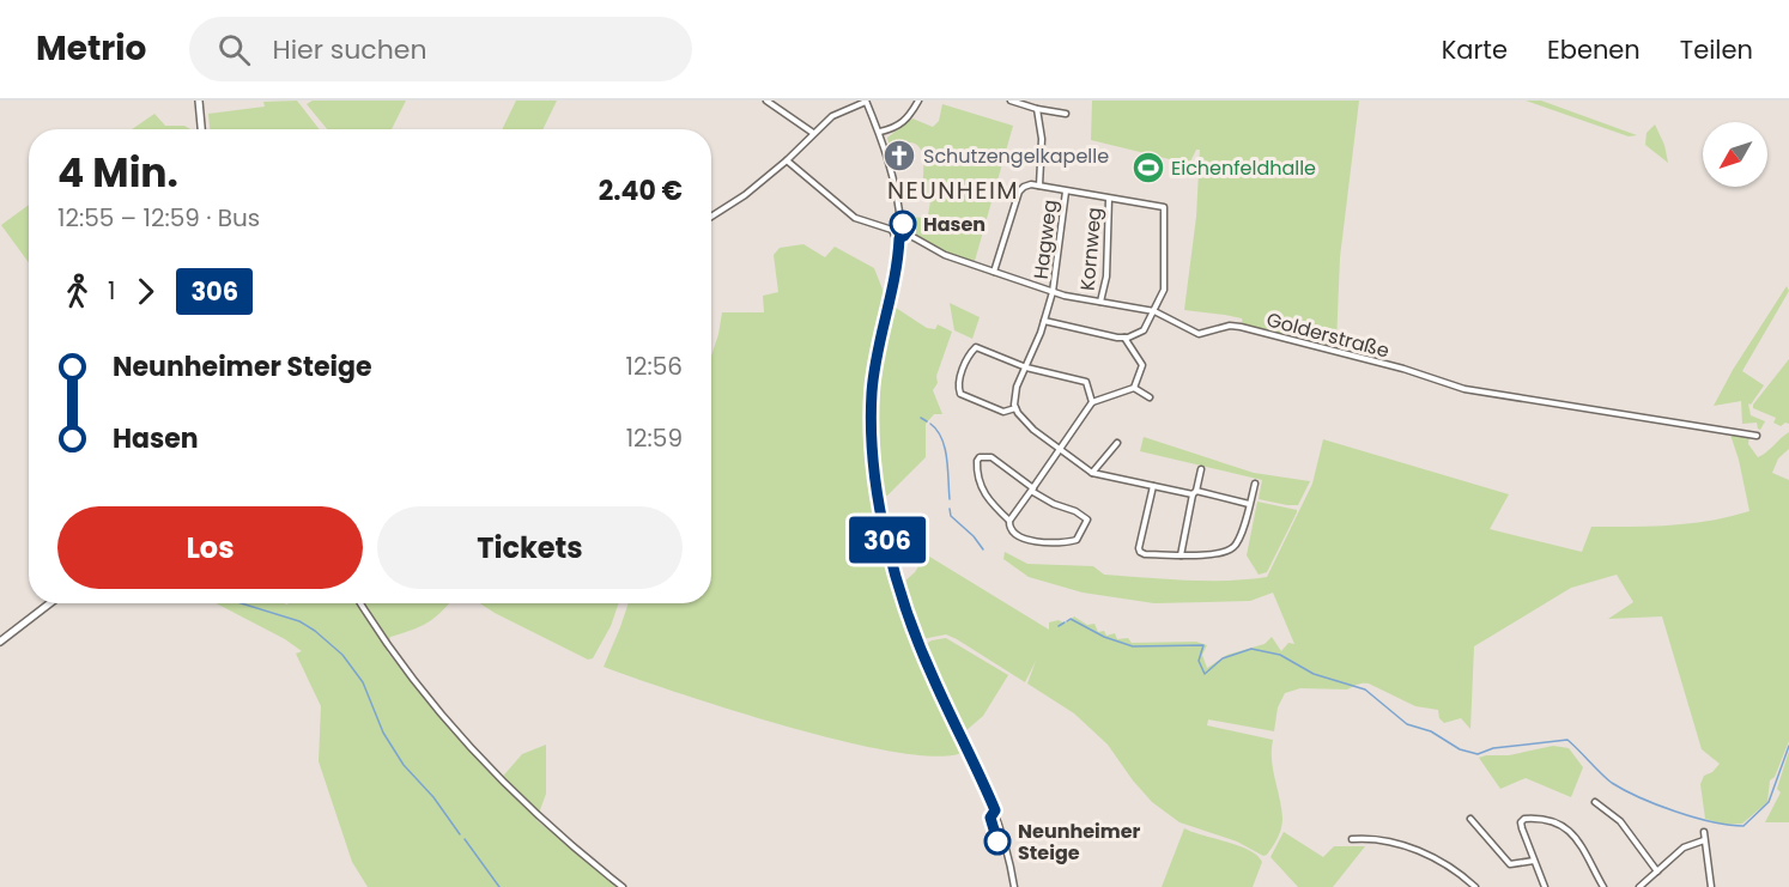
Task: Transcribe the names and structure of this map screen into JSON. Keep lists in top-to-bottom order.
{
  "streets": {
    "street": ["Hagweg", "Kornweg", "Golderstraße"]
  },
  "crossings": [
    ["Hagweg", "Golderstraße"],
    ["Kornweg", "Golderstraße"]
  ],
  "districts": ["NEUNHEIM"],
  "places": {
    "church": ["Schutzengelkapelle"],
    "sports": ["Eichenfeldhalle"],
    "other": ["Hasen", "Neunheimer Steige"]
  },
  "lines": ["bus line 306"],
  "north": "bottom left",
  "page": {
    "header": "Metrio",
    "search": "Hier suchen",
    "nav": ["Karte", "Ebenen", "Teilen"],
    "on_map": "306",
    "heading": ["4 Min.", "12:55 – 12:59 · Bus", "2.40 €"],
    "legs": ["1", "306"],
    "list": [
      {
        "name": "Neunheimer Steige",
        "value": "12:56"
      },
      {
        "name": "Hasen",
        "value": "12:59"
      }
    ],
    "buttons": ["Los", "Tickets"]
  }
}
